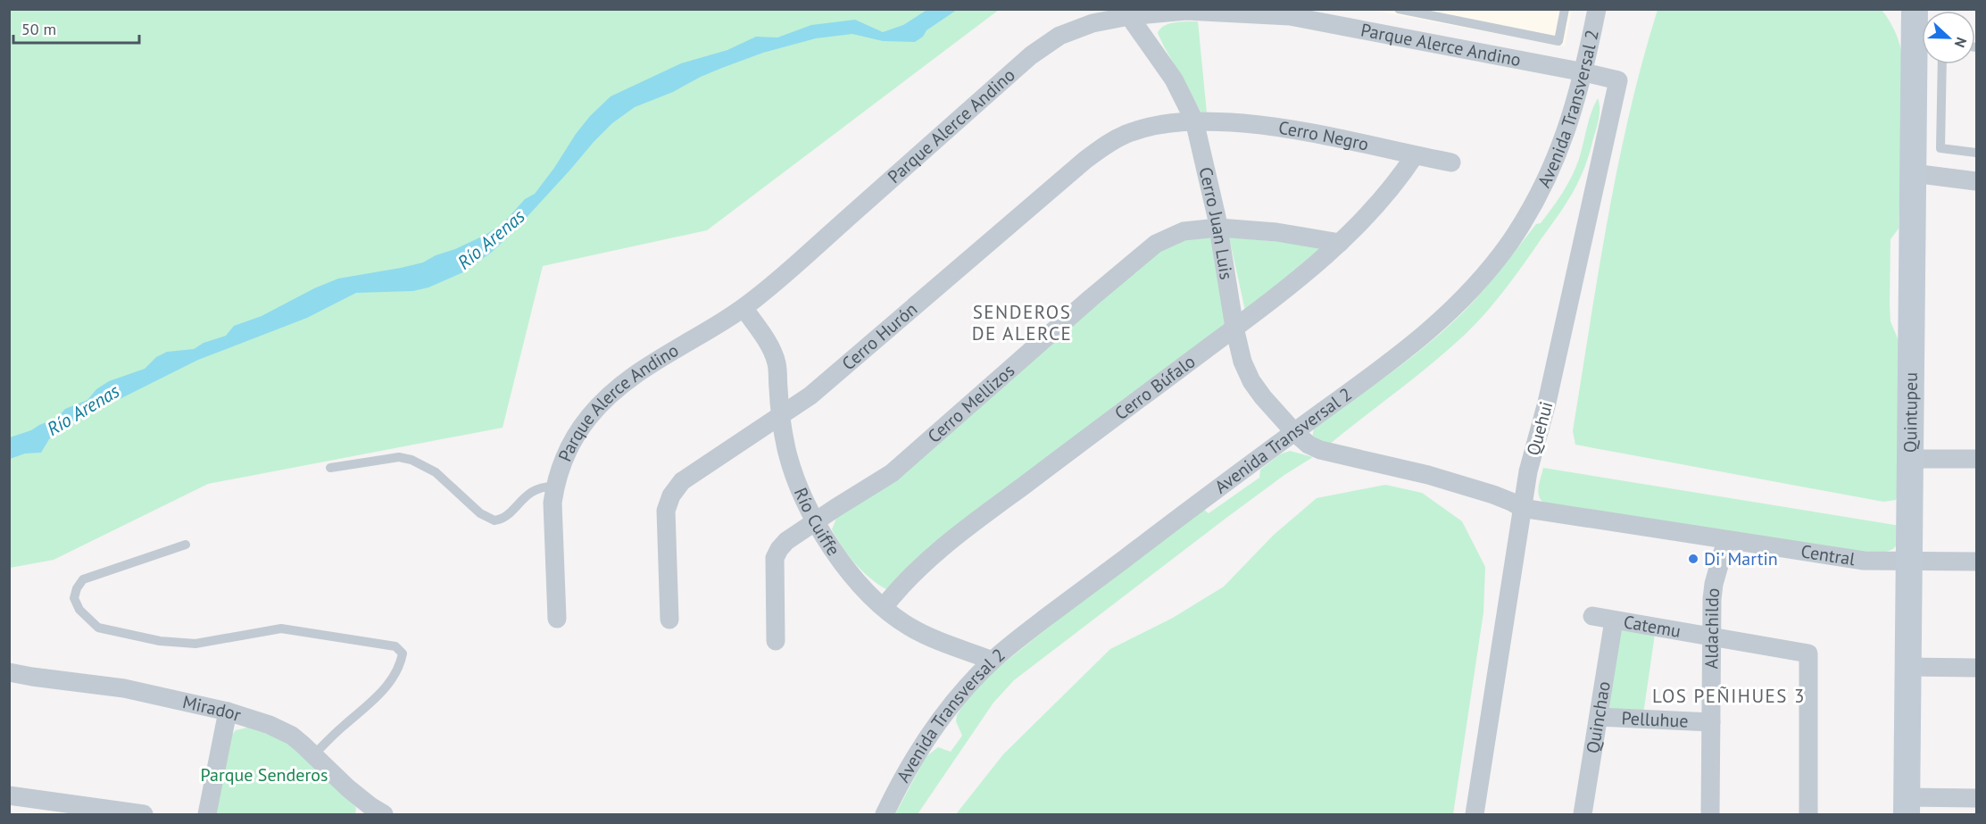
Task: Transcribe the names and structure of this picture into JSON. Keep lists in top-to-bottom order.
{
  "streets": {
    "street": [
      "Parque Alerce Andino",
      "Avenida Transversal 2",
      "Cerro Negro",
      "Cerro Juan Luis",
      "Cerro Hurón",
      "Cerro Búfalo",
      "Cerro Mellizos",
      "Quintupeu",
      "Quehui",
      "Río Cuiffe",
      "Central",
      "Catemu",
      "Aldachildo",
      "Mirador",
      "Quinchao",
      "Pelluhue"
    ]
  },
  "crossings": [
    ["Parque Alerce Andino", "Avenida Transversal 2"],
    ["Parque Alerce Andino", "Cerro Juan Luis"],
    ["Parque Alerce Andino", "Quehui"],
    ["Parque Alerce Andino", "Río Cuiffe"],
    ["Avenida Transversal 2", "Cerro Juan Luis"],
    ["Avenida Transversal 2", "Quehui"],
    ["Avenida Transversal 2", "Río Cuiffe"],
    ["Cerro Negro", "Cerro Juan Luis"],
    ["Cerro Negro", "Cerro Hurón"],
    ["Cerro Negro", "Cerro Búfalo"],
    ["Cerro Juan Luis", "Cerro Hurón"],
    ["Cerro Juan Luis", "Cerro Búfalo"],
    ["Cerro Juan Luis", "Cerro Mellizos"],
    ["Cerro Juan Luis", "Quehui"],
    ["Cerro Juan Luis", "Central"],
    ["Cerro Hurón", "Río Cuiffe"],
    ["Cerro Búfalo", "Cerro Mellizos"],
    ["Cerro Búfalo", "Río Cuiffe"],
    ["Cerro Mellizos", "Río Cuiffe"],
    ["Quintupeu", "Central"],
    ["Quehui", "Central"],
    ["Central", "Aldachildo"],
    ["Catemu", "Aldachildo"],
    ["Catemu", "Quinchao"],
    ["Aldachildo", "Pelluhue"],
    ["Quinchao", "Pelluhue"]
  ],
  "districts": ["SENDEROS DE ALERCE", "LOS PEÑIHUES 3"],
  "water": ["Río Arenas"],
  "parks": ["Parque Senderos"],
  "places": ["Di' Martin"],
  "scale_bar": "50 m",
  "north": "right"
}
